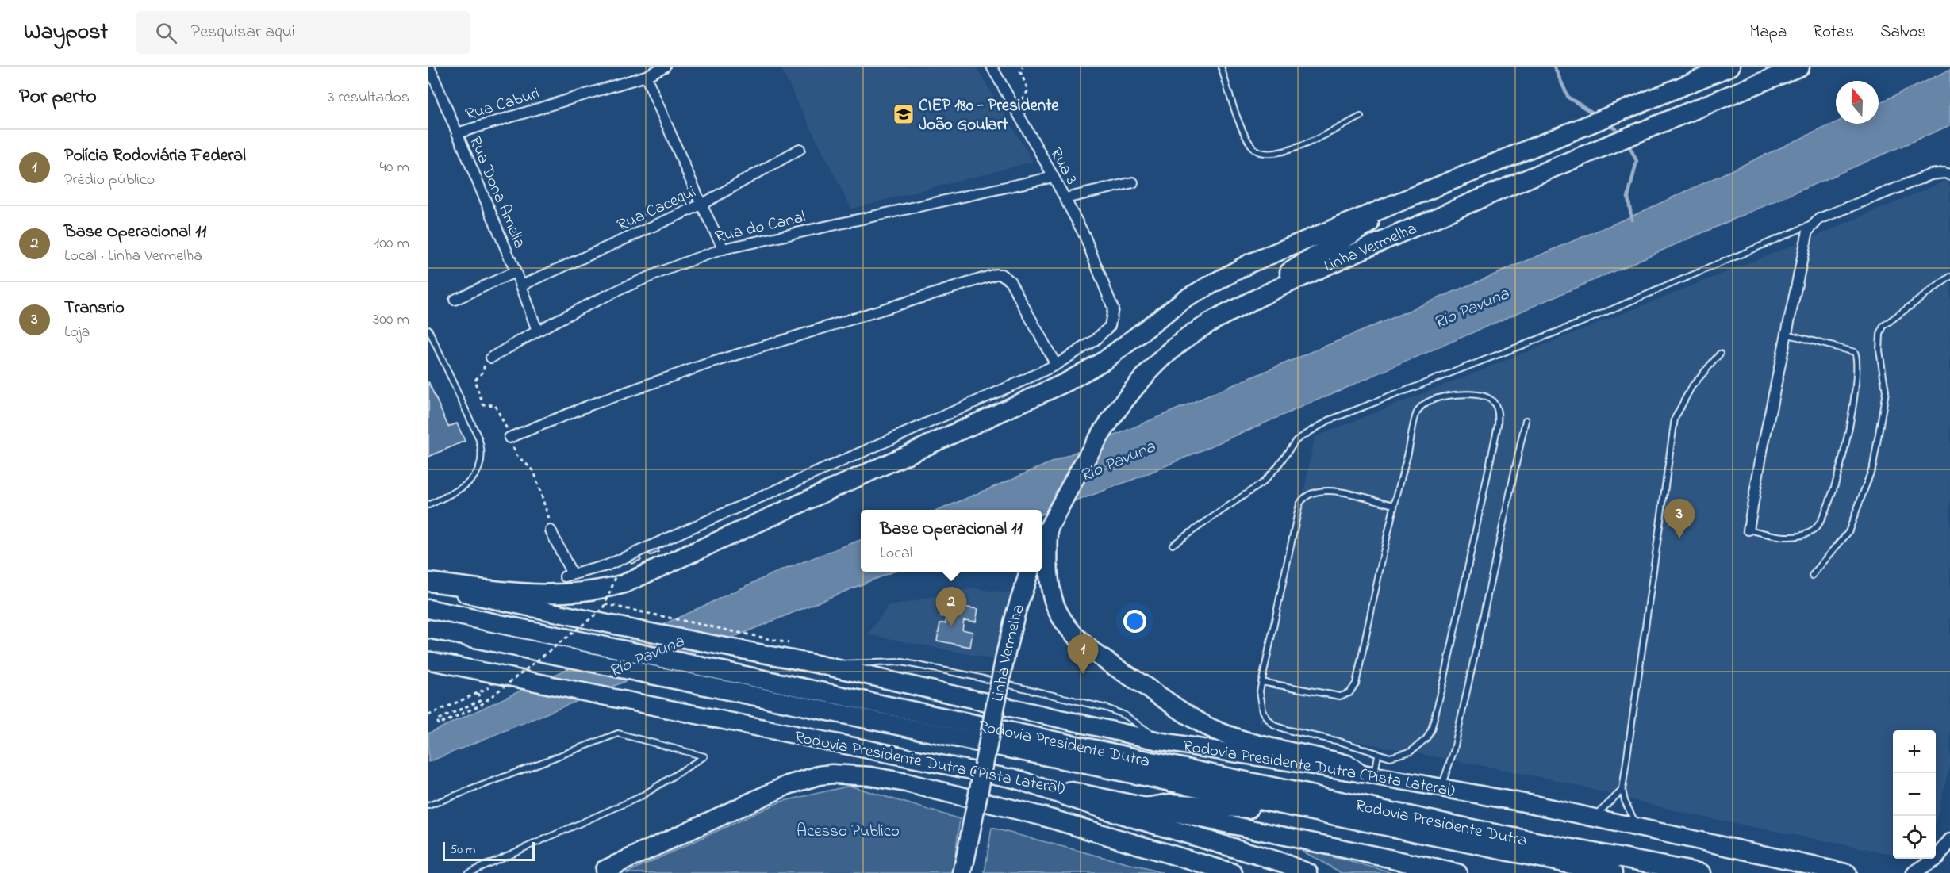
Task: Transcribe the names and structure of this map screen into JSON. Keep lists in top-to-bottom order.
{
  "streets": {
    "highway": ["Linha Vermelha", "Rodovia Presidente Dutra", "Rodovia Presidente Dutra (Pista Lateral)"],
    "street": [
      "Rua Caburi",
      "Rua 3",
      "Rua Dona Amelia",
      "Rua Cacequi",
      "Rua do Canal"
    ]
  },
  "crossings": [
    ["Rua Caburi", "Rua Dona Amelia"],
    ["Rua 3", "Rua do Canal"],
    ["Rua Dona Amelia", "Rua Cacequi"],
    ["Rua Dona Amelia", "Rua do Canal"]
  ],
  "water": ["Rio Pavuna"],
  "parks": ["Acesso Publico"],
  "places": {
    "school or university": ["CIEP 180 - Presidente João Goulart"]
  },
  "scale_bar": "50 m",
  "north": "top",
  "page": {
    "header": "Waypost",
    "search": "Pesquisar aqui",
    "nav": ["Mapa", "Rotas", "Salvos"],
    "heading": ["Por perto", "3 resultados"],
    "list": [
      {
        "mark": "1",
        "name": "Polícia Rodoviária Federal",
        "note": "Prédio público",
        "value": "40 m"
      },
      {
        "mark": "2",
        "name": "Base Operacional 11",
        "note": "Local · Linha Vermelha",
        "value": "100 m"
      },
      {
        "mark": "3",
        "name": "Transrio",
        "note": "Loja",
        "value": "300 m"
      }
    ],
    "pins": ["3", "2", "1"],
    "popup": ["Base Operacional 11", "Local"],
    "map_buttons": ["+", "−"],
    "scale": "50 m"
  }
}
